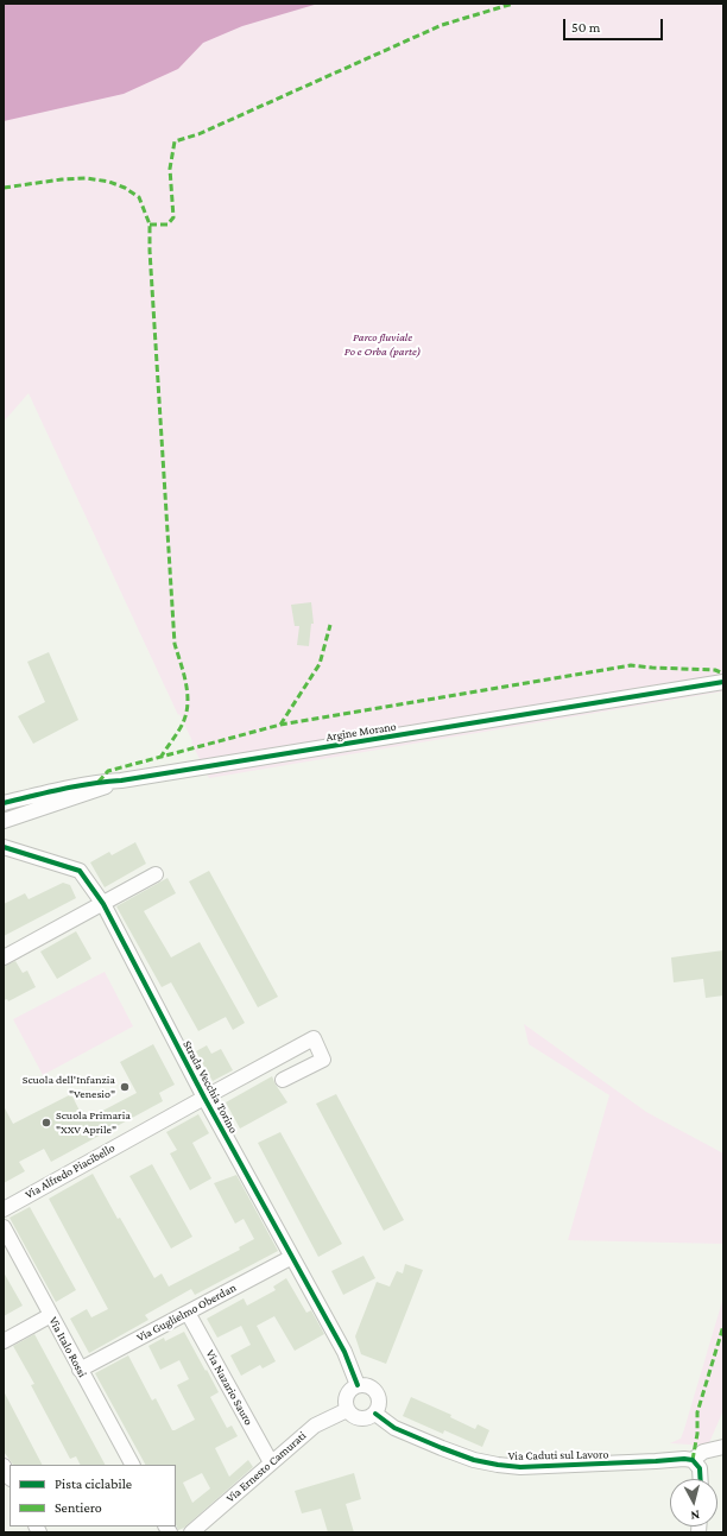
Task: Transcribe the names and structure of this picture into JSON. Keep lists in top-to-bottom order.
{
  "streets": {
    "street": [
      "Argine Morano",
      "Strada Vecchia Torino",
      "Via Alfredo Piacibello",
      "Via Guglielmo Oberdan",
      "Via Italo Rossi",
      "Via Nazario Sauro",
      "Via Caduti sul Lavoro",
      "Via Ernesto Camurati"
    ]
  },
  "crossings": [
    ["Strada Vecchia Torino", "Via Alfredo Piacibello"],
    ["Strada Vecchia Torino", "Via Guglielmo Oberdan"],
    ["Strada Vecchia Torino", "Via Caduti sul Lavoro"],
    ["Strada Vecchia Torino", "Via Ernesto Camurati"],
    ["Via Guglielmo Oberdan", "Via Italo Rossi"],
    ["Via Guglielmo Oberdan", "Via Nazario Sauro"],
    ["Via Nazario Sauro", "Via Ernesto Camurati"],
    ["Via Caduti sul Lavoro", "Via Ernesto Camurati"]
  ],
  "parks": ["Parco fluviale Po e Orba (parte)"],
  "places": ["Scuola dell'Infanzia \"Venesio\"", "Scuola Primaria \"XXV Aprile\""],
  "legend": ["Pista ciclabile", "Sentiero"],
  "scale_bar": "50 m",
  "north": "bottom"
}
